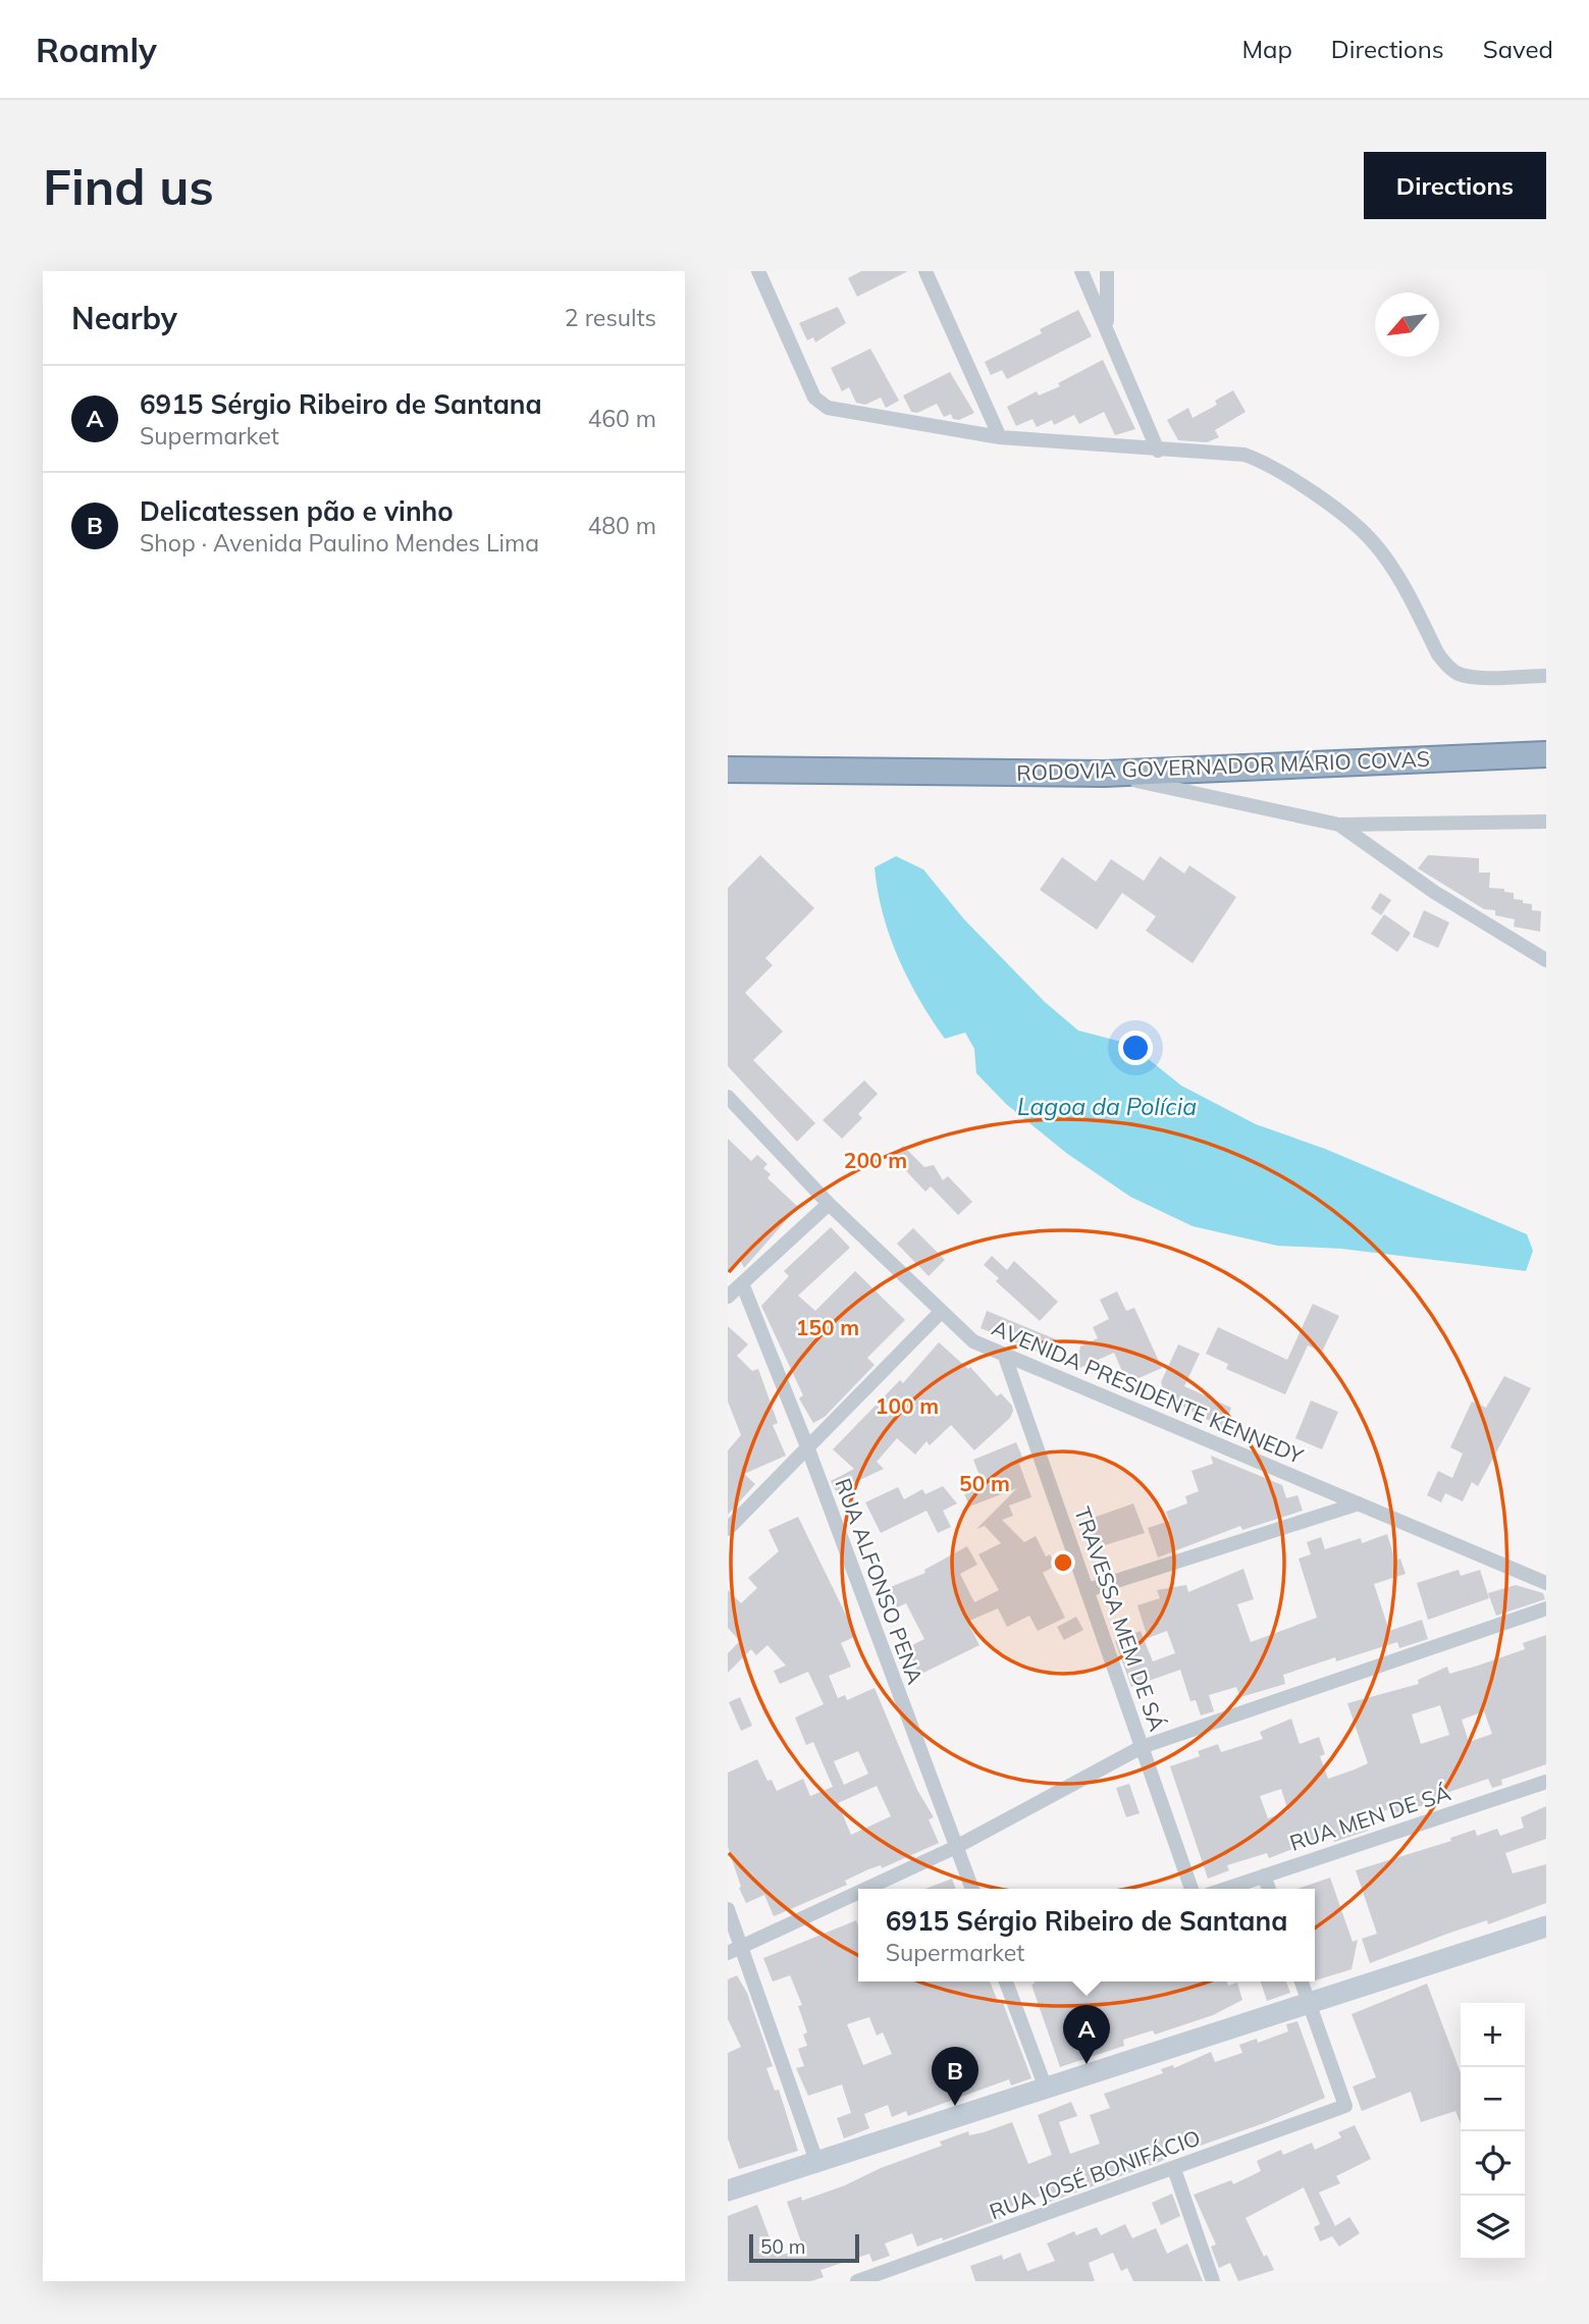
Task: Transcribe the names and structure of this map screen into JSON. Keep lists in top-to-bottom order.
{
  "streets": {
    "highway": ["RODOVIA GOVERNADOR MÁRIO COVAS"],
    "street": [
      "AVENIDA PRESIDENTE KENNEDY",
      "RUA ALFONSO PENA",
      "TRAVESSA MEM DE SÁ",
      "RUA MEN DE SÁ",
      "RUA JOSÉ BONIFÁCIO"
    ]
  },
  "crossings": [
    ["AVENIDA PRESIDENTE KENNEDY", "TRAVESSA MEM DE SÁ"]
  ],
  "water": ["Lagoa da Polícia"],
  "scale_bar": "50 m",
  "north": "bottom left",
  "page": {
    "header": "Roamly",
    "nav": ["Map", "Directions", "Saved"],
    "buttons": "Directions",
    "title": "Find us",
    "heading": ["Nearby", "2 results"],
    "list": [
      {
        "mark": "A",
        "name": "6915 Sérgio Ribeiro de Santana",
        "note": "Supermarket",
        "value": "460 m"
      },
      {
        "mark": "B",
        "name": "Delicatessen pão e vinho",
        "note": "Shop · Avenida Paulino Mendes Lima",
        "value": "480 m"
      }
    ],
    "popup": ["6915 Sérgio Ribeiro de Santana", "Supermarket"],
    "map_buttons": ["+", "−"],
    "pins": ["A", "B"],
    "scale": "50 m"
  },
  "rings": [
    "200 m",
    "150 m",
    "100 m",
    "50 m"
  ]
}
